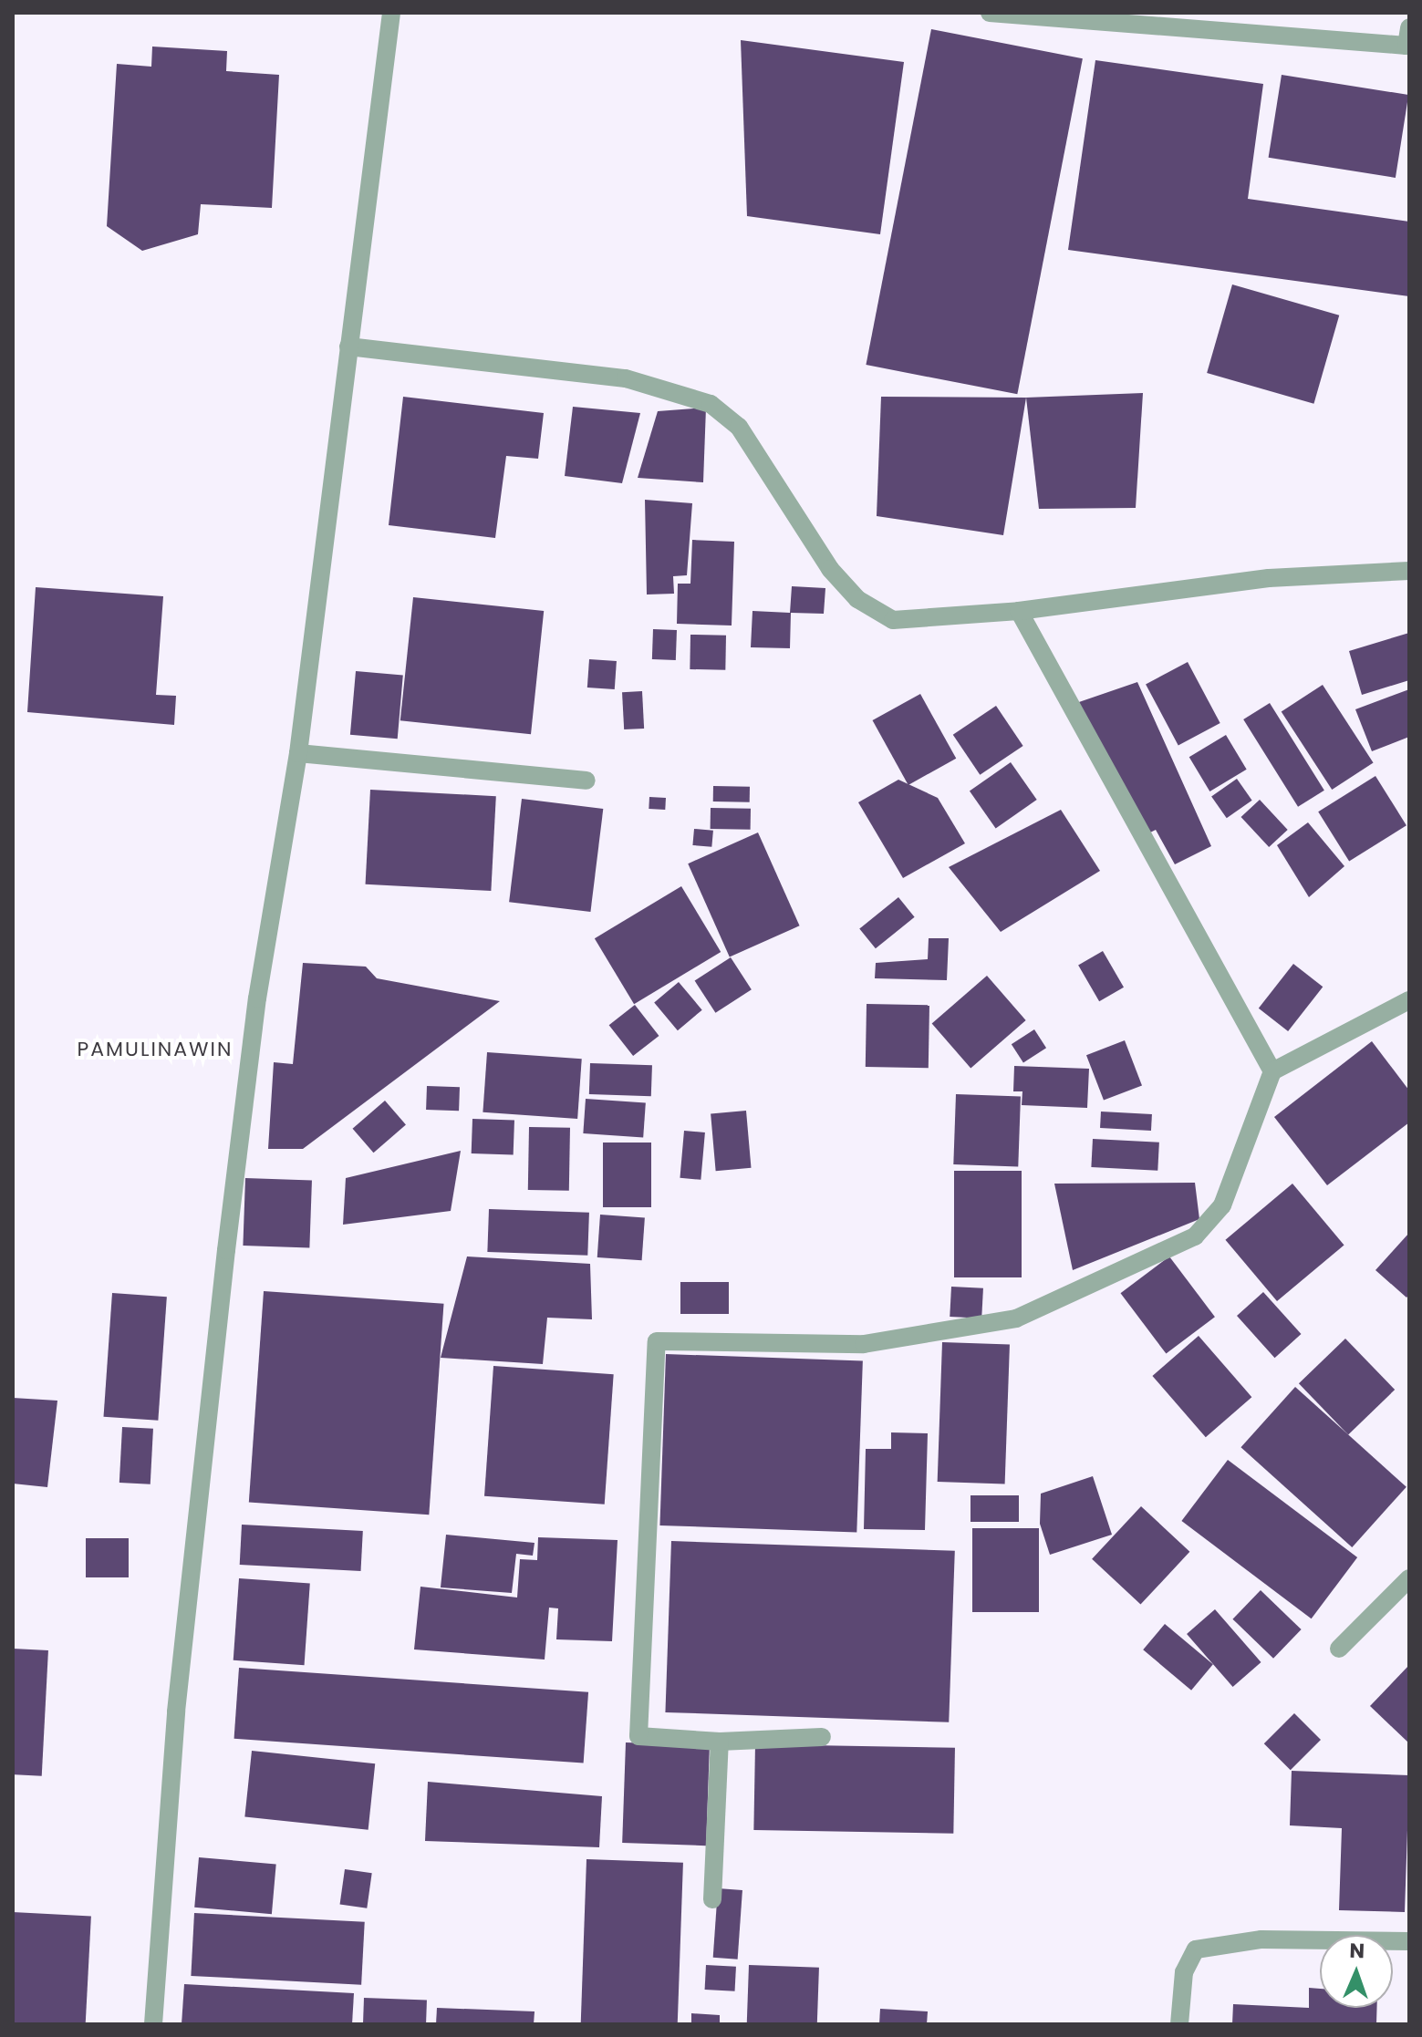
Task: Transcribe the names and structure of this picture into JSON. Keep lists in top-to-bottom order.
{
  "districts": ["PAMULINAWIN"],
  "north": "top"
}
